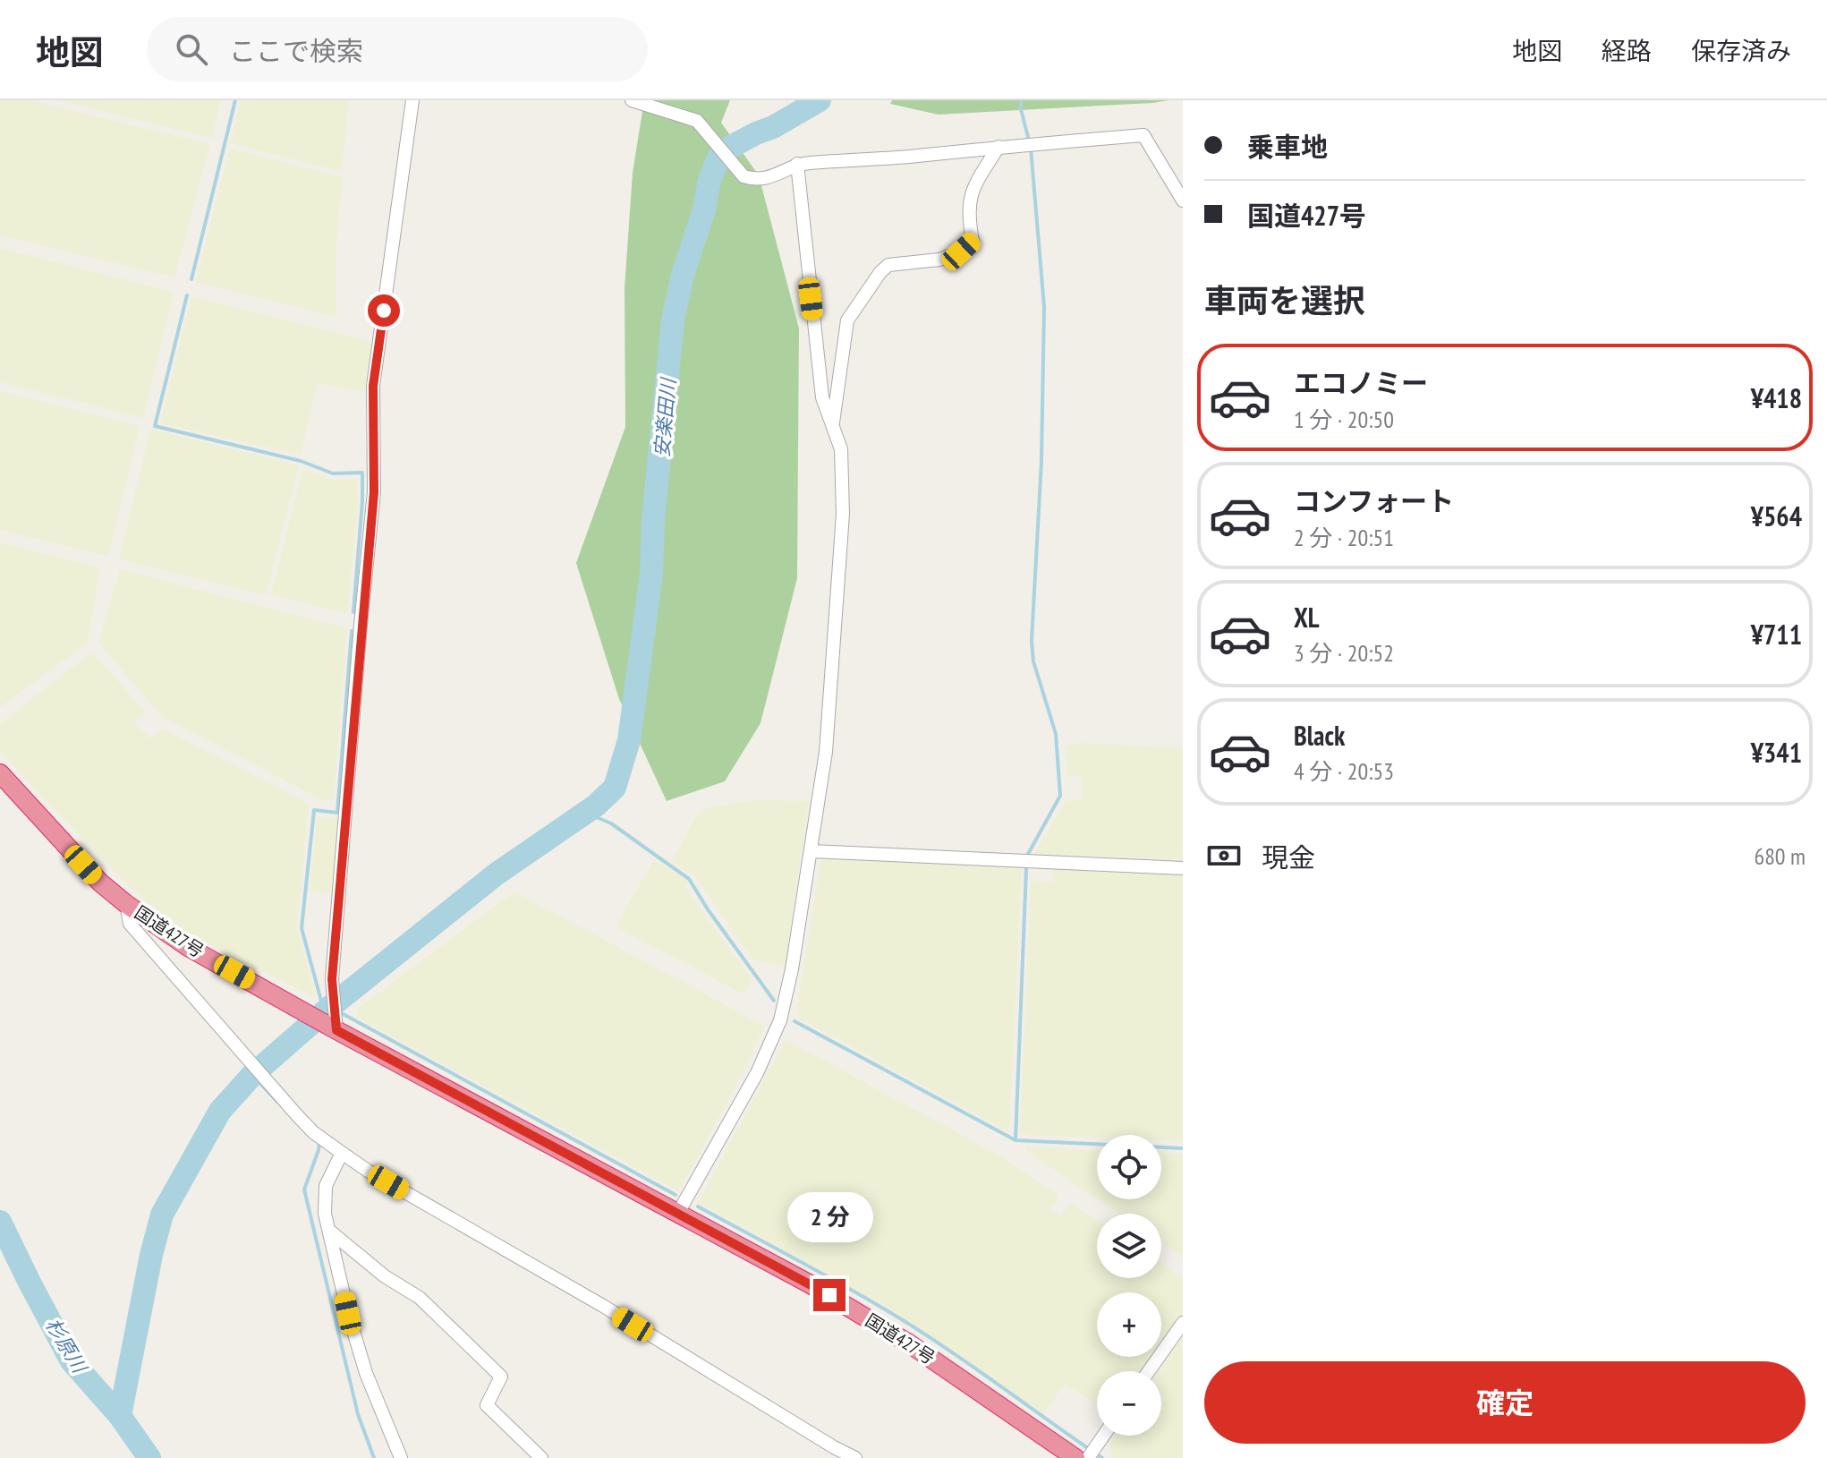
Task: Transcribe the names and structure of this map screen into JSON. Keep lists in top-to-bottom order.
{
  "streets": {
    "highway": ["国道427号"]
  },
  "water": ["安楽田川", "杉原川"],
  "page": {
    "header": "地図",
    "search": "ここで検索",
    "nav": ["地図", "経路", "保存済み"],
    "banner": ["乗車地", "国道427号"],
    "heading": "車両を選択",
    "list": [
      {
        "name": "エコノミー",
        "note": "1 分 · 20:50",
        "value": "¥418"
      },
      {
        "name": "コンフォート",
        "note": "2 分 · 20:51",
        "value": "¥564"
      },
      {
        "name": "XL",
        "note": "3 分 · 20:52",
        "value": "¥711"
      },
      {
        "name": "Black",
        "note": "4 分 · 20:53",
        "value": "¥341"
      }
    ],
    "pay": ["現金", "680 m"],
    "map_buttons": ["+", "−"],
    "bubble": "2 分",
    "buttons": "確定"
  }
}
